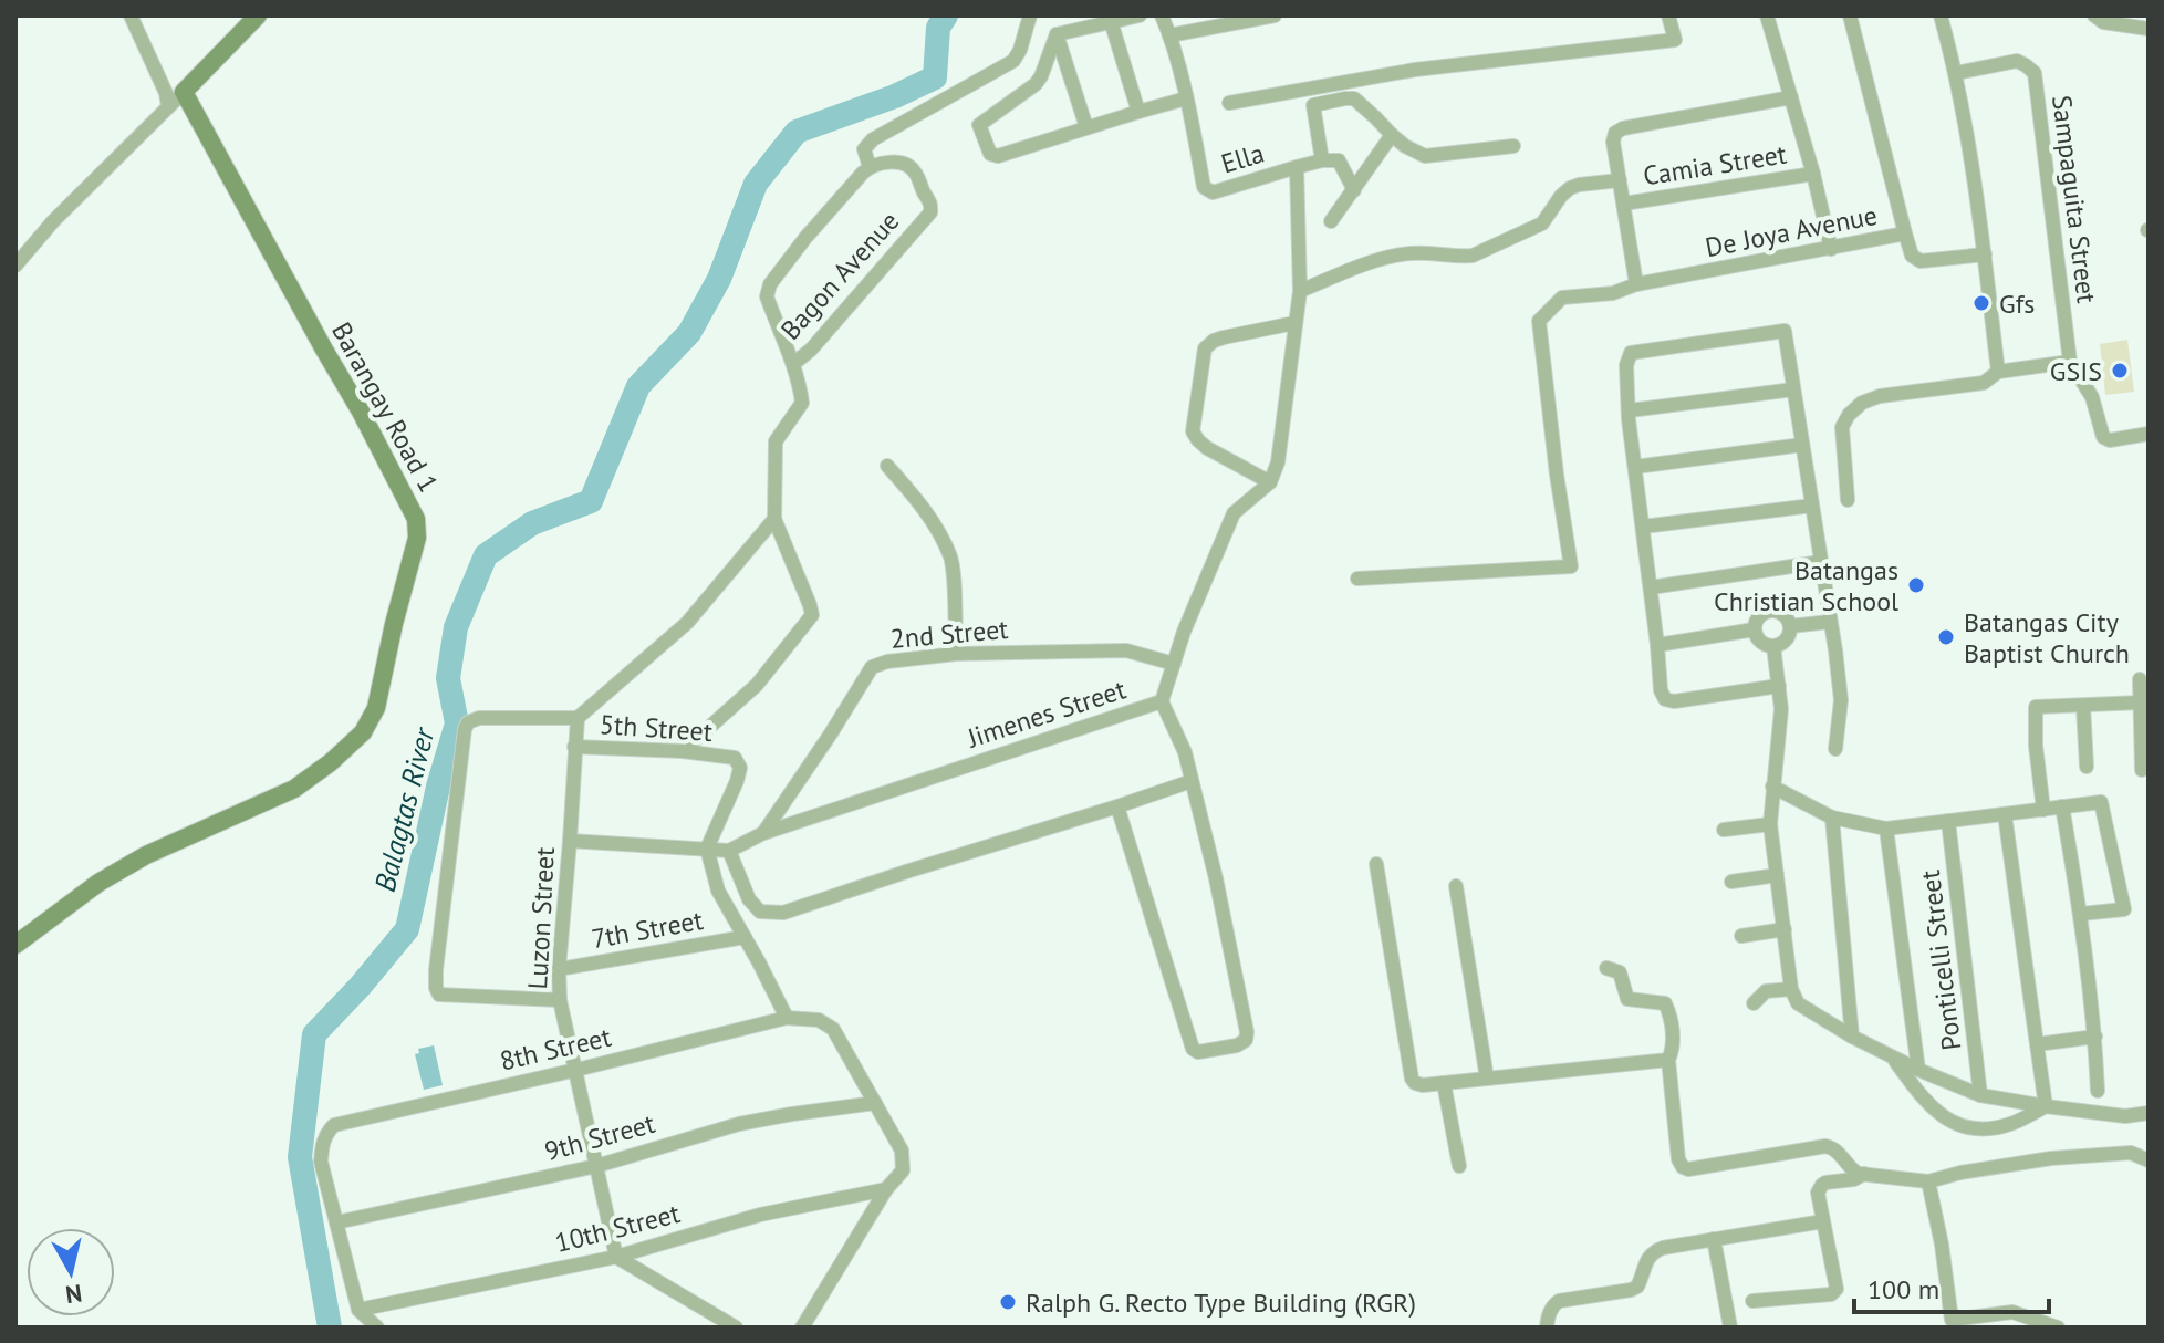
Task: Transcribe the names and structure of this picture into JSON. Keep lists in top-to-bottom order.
{
  "streets": {
    "street": [
      "Ella",
      "Camia Street",
      "Sampaguita Street",
      "De Joya Avenue",
      "Bagon Avenue",
      "Barangay Road 1",
      "2nd Street",
      "Jimenes Street",
      "5th Street",
      "Luzon Street",
      "7th Street",
      "Ponticelli Street",
      "8th Street",
      "9th Street",
      "10th Street"
    ]
  },
  "crossings": [
    ["2nd Street", "Jimenes Street"],
    ["5th Street", "Luzon Street"],
    ["Luzon Street", "7th Street"],
    ["Luzon Street", "8th Street"],
    ["Luzon Street", "9th Street"],
    ["Luzon Street", "10th Street"],
    ["8th Street", "9th Street"]
  ],
  "water": ["Balagtas River"],
  "places": [
    "Gfs",
    "GSIS",
    "Batangas Christian School",
    "Batangas City Baptist Church",
    "Ralph G. Recto Type Building (RGR)"
  ],
  "scale_bar": "100 m",
  "north": "bottom"
}
